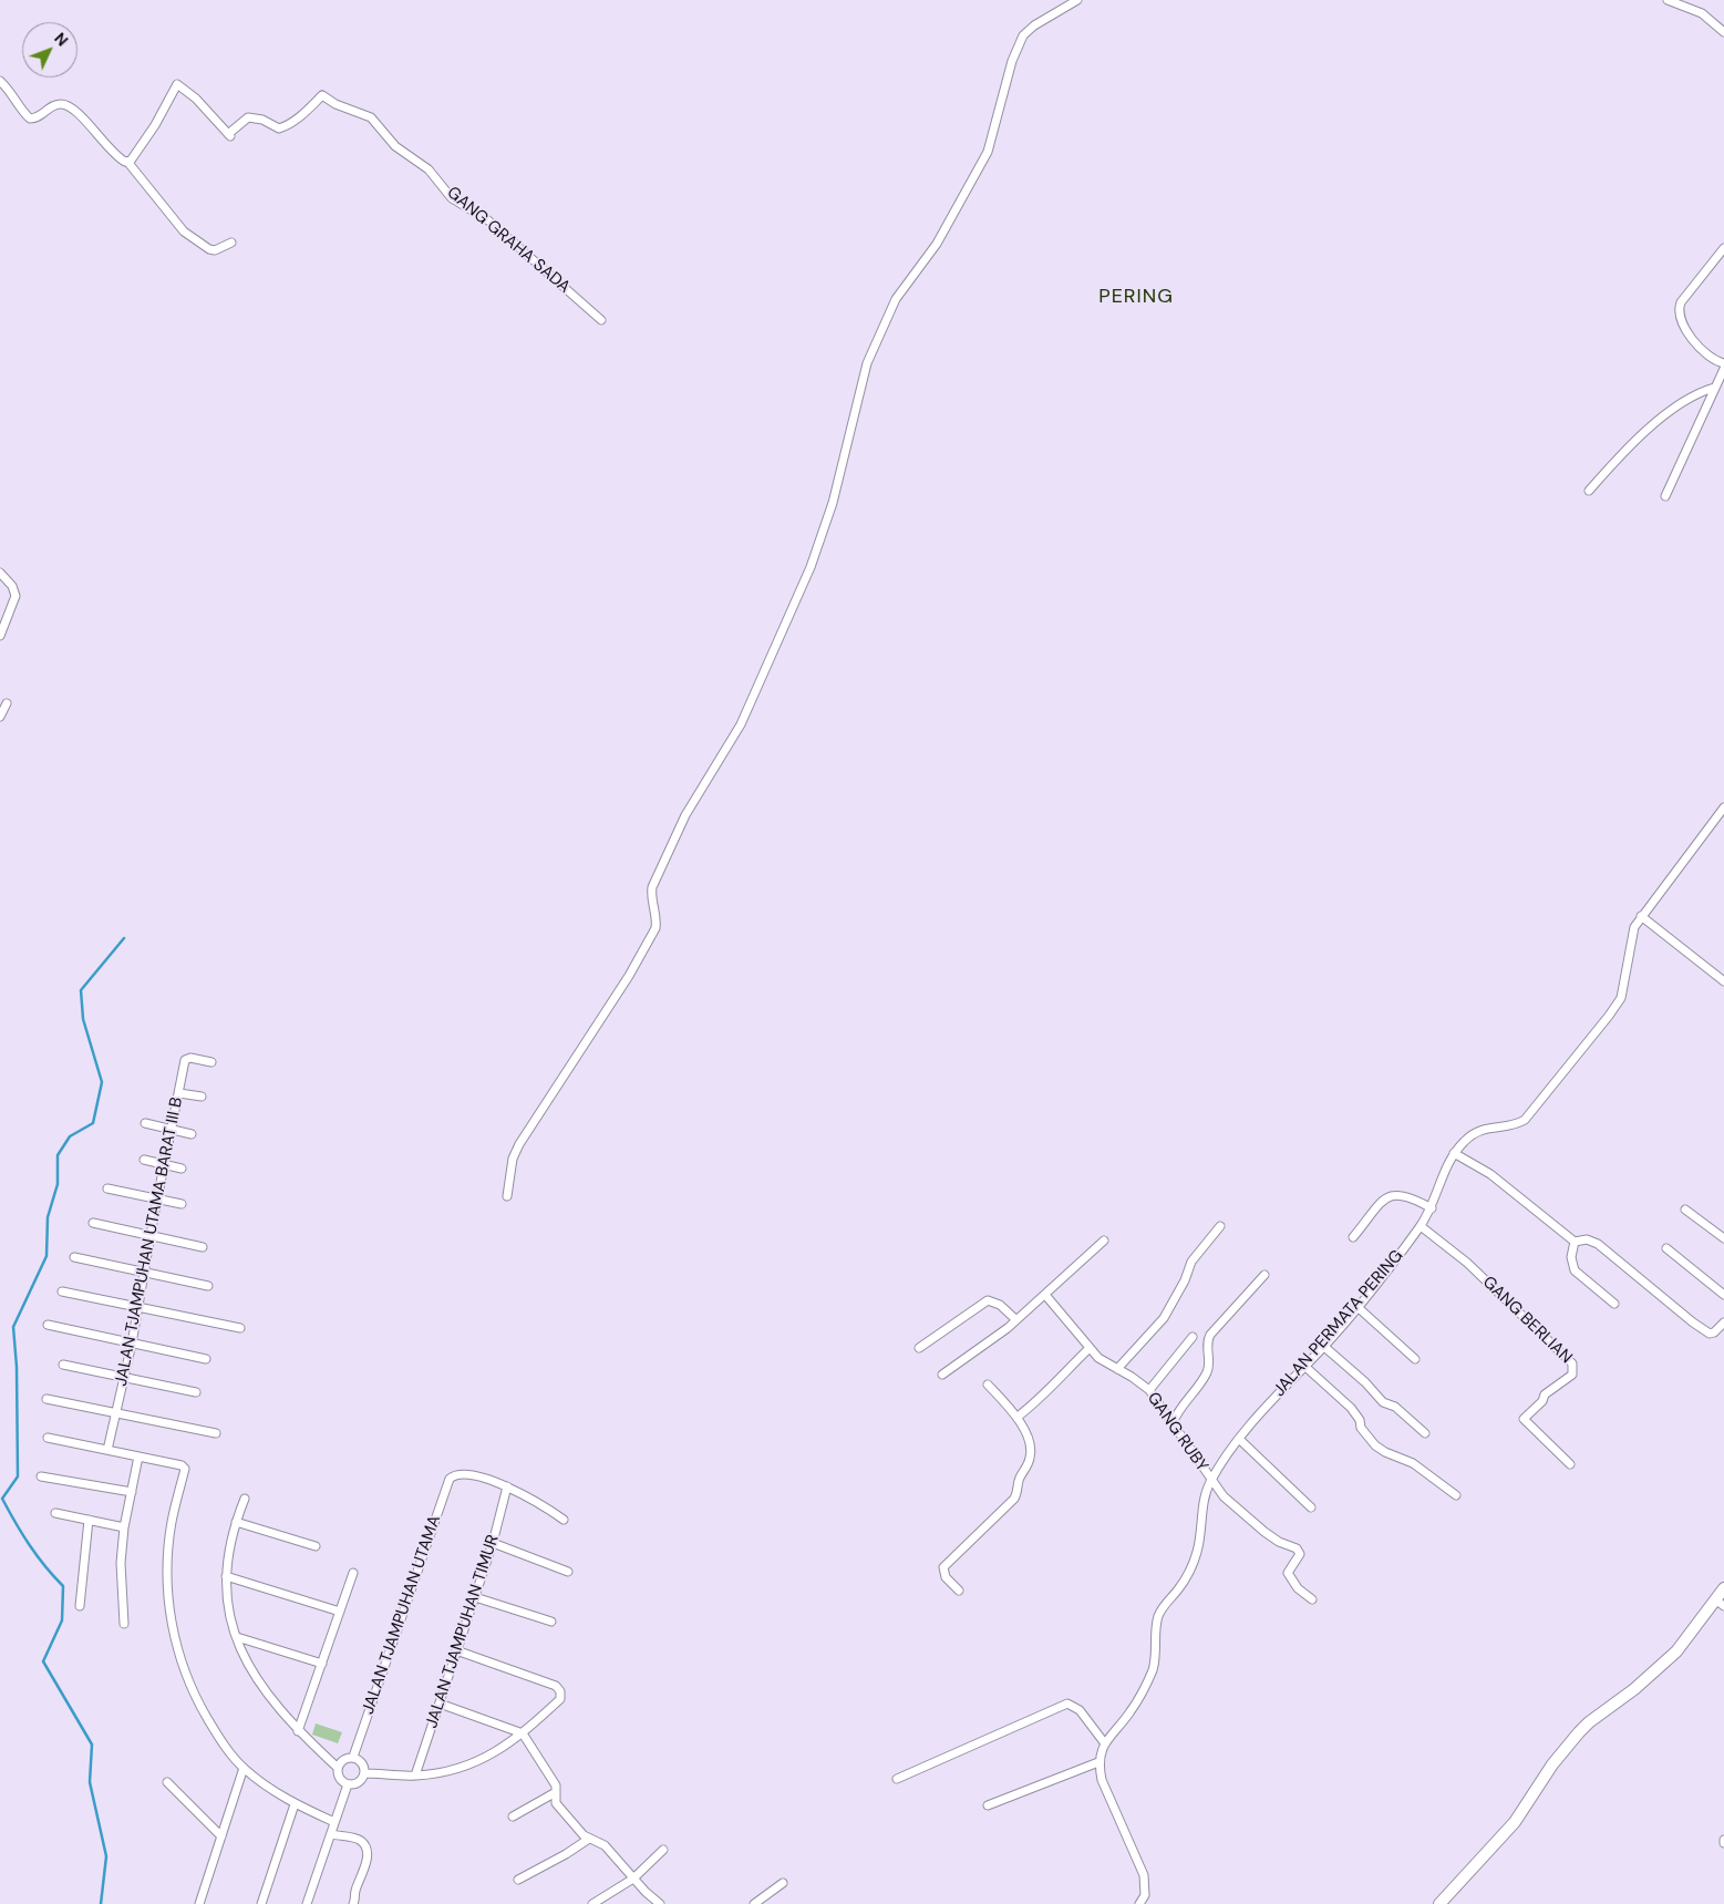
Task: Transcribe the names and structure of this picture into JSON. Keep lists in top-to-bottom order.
{
  "streets": {
    "street": [
      "GANG GRAHA SADA",
      "JALAN TJAMPUHAN UTAMA BARAT III B",
      "GANG BERLIAN",
      "JALAN PERMATA PERING",
      "GANG RUBY",
      "JALAN TJAMPUHAN UTAMA",
      "JALAN TJAMPUHAN TIMUR"
    ]
  },
  "crossings": [
    ["GANG BERLIAN", "JALAN PERMATA PERING"],
    ["JALAN PERMATA PERING", "GANG RUBY"],
    ["JALAN TJAMPUHAN UTAMA", "JALAN TJAMPUHAN TIMUR"]
  ],
  "districts": ["PERING"],
  "north": "top right"
}
